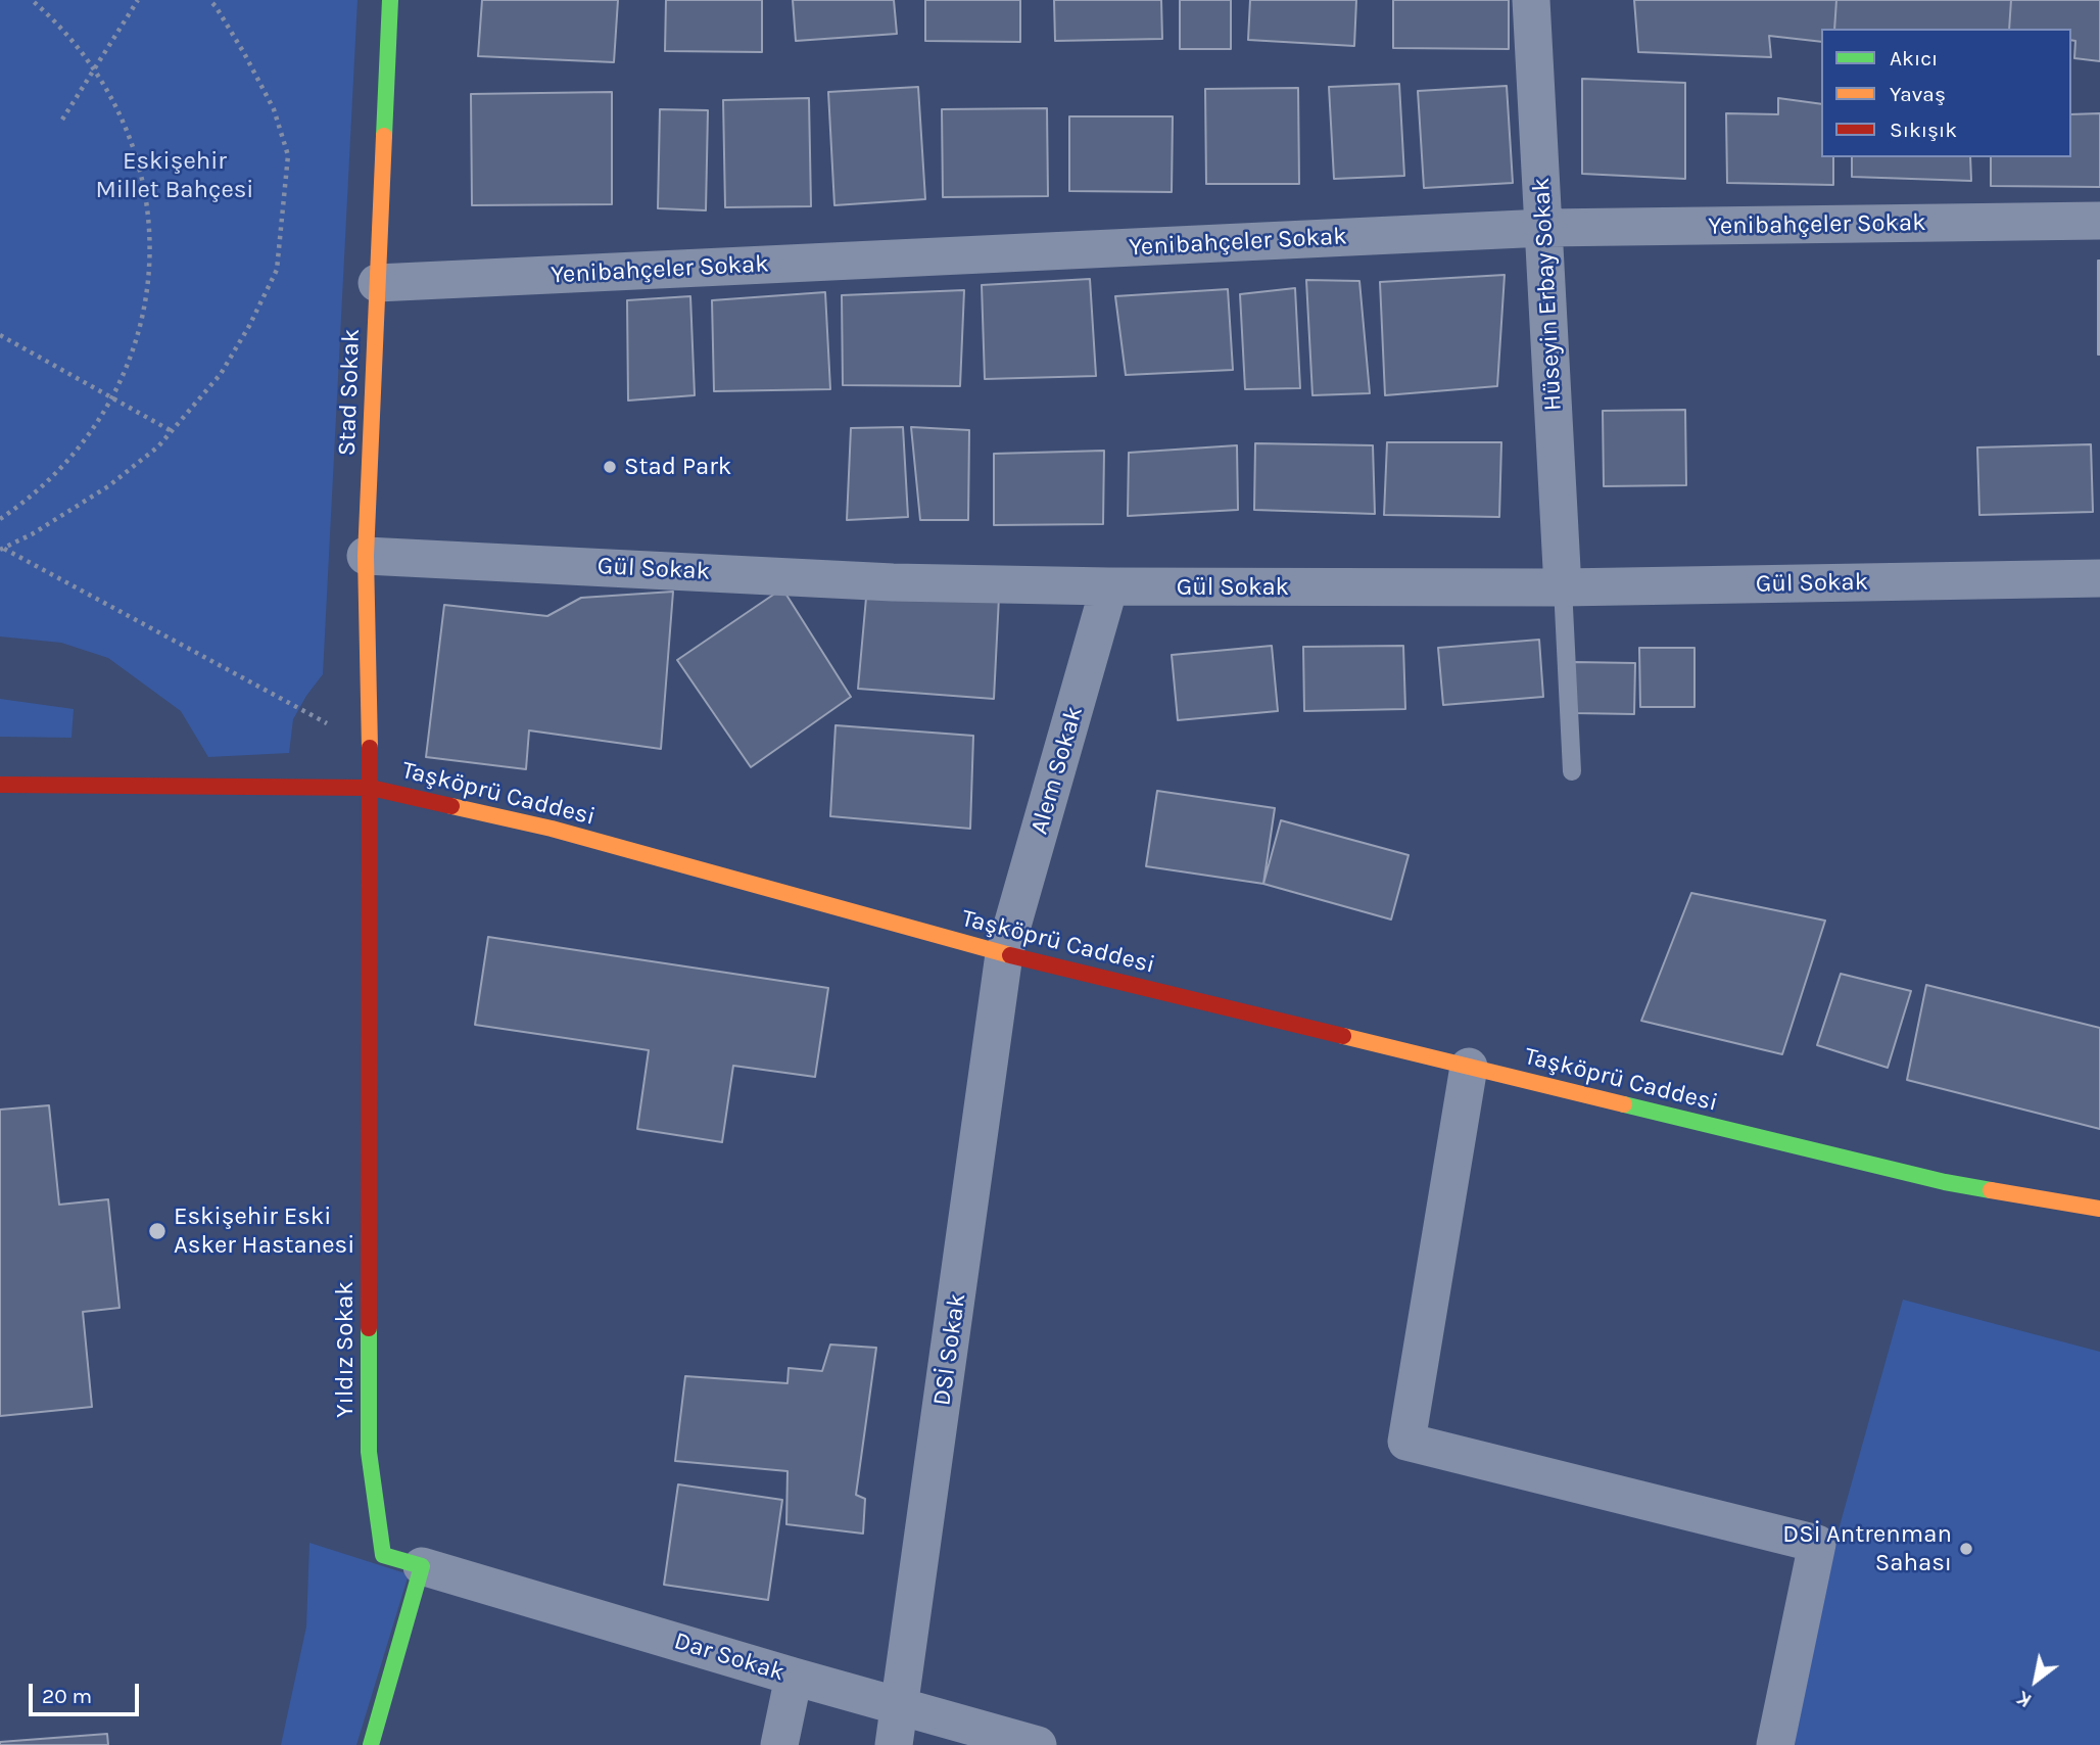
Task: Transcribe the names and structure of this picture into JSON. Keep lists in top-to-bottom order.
{
  "streets": {
    "main road": ["Stad Sokak", "Taşköprü Caddesi", "Yıldız Sokak"],
    "street": [
      "Yenibahçeler Sokak",
      "Hüseyin Erbay Sokak",
      "Gül Sokak",
      "Alem Sokak",
      "DSİ Sokak",
      "Dar Sokak"
    ]
  },
  "crossings": [
    ["Yenibahçeler Sokak", "Hüseyin Erbay Sokak"],
    ["Yenibahçeler Sokak", "Stad Sokak"],
    ["Hüseyin Erbay Sokak", "Gül Sokak"],
    ["Stad Sokak", "Gül Sokak"],
    ["Stad Sokak", "Taşköprü Caddesi"],
    ["Stad Sokak", "Yıldız Sokak"],
    ["Gül Sokak", "Alem Sokak"],
    ["Alem Sokak", "Taşköprü Caddesi"],
    ["Alem Sokak", "DSİ Sokak"],
    ["Taşköprü Caddesi", "Yıldız Sokak"],
    ["Taşköprü Caddesi", "DSİ Sokak"],
    ["Yıldız Sokak", "Dar Sokak"],
    ["DSİ Sokak", "Dar Sokak"]
  ],
  "parks": ["Eskişehir Millet Bahçesi"],
  "places": ["Stad Park", "Eskişehir Eski Asker Hastanesi", "DSİ Antrenman Sahası"],
  "legend": ["Akıcı", "Yavaş", "Sıkışık"],
  "scale_bar": "20 m",
  "north": "bottom left"
}
